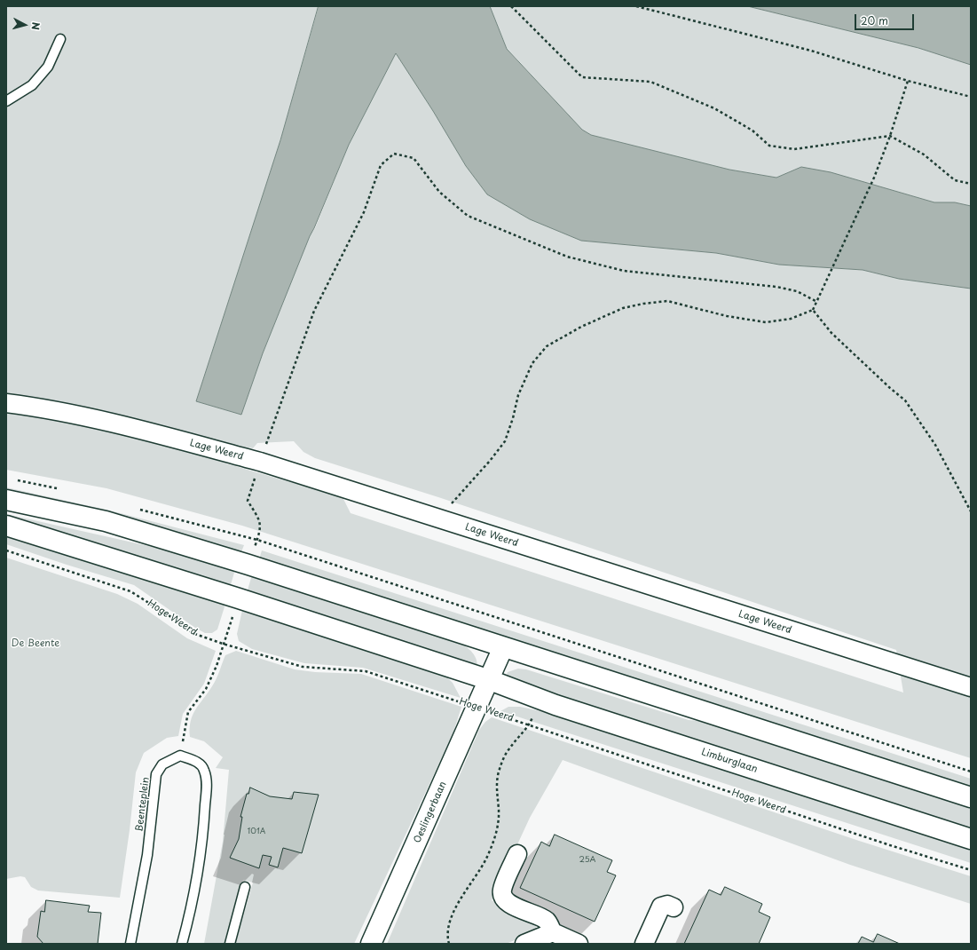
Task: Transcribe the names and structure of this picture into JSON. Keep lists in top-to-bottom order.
{
  "streets": {
    "main road": ["Limburglaan", "Oeslingerbaan"],
    "street": ["Lage Weerd"],
    "lane": ["Beenteplein"],
    "path": ["Hoge Weerd"]
  },
  "crossings": [
    ["Hoge Weerd", "Oeslingerbaan"],
    ["Limburglaan", "Oeslingerbaan"]
  ],
  "parks": ["De Beente"],
  "house_numbers": ["101A", "25A"],
  "scale_bar": "20 m",
  "north": "right"
}
